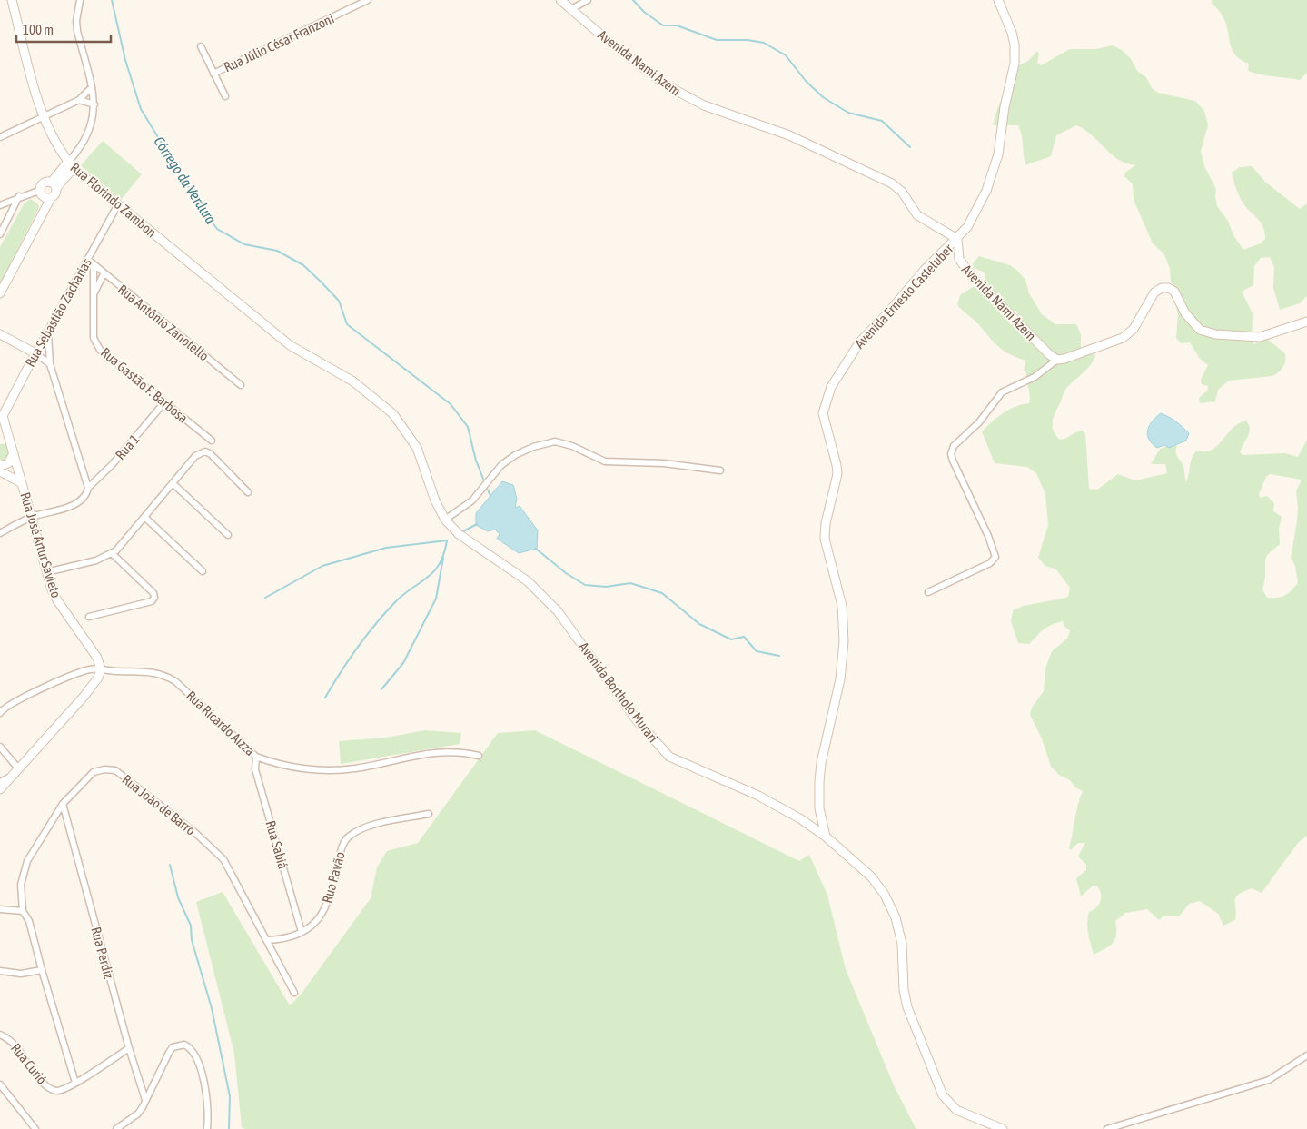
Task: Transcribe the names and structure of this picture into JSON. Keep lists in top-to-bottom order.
{
  "streets": {
    "street": [
      "Rua Júlio César Franzoni",
      "Avenida Nami Azem",
      "Rua Florindo Zambon",
      "Avenida Ernesto Casteluber",
      "Rua Sebastião Zacharias",
      "Rua Antônio Zanotello",
      "Rua Gastão F. Barbosa",
      "Rua 1",
      "Rua José Artur Savieto",
      "Avenida Bortholo Murari",
      "Rua Ricardo Aizza",
      "Rua João de Barro",
      "Rua Sabiá",
      "Rua Pavão",
      "Rua Perdiz",
      "Rua Curió"
    ]
  },
  "crossings": [
    ["Avenida Nami Azem", "Avenida Ernesto Casteluber"],
    ["Rua Florindo Zambon", "Rua Sebastião Zacharias"],
    ["Rua Florindo Zambon", "Avenida Bortholo Murari"],
    ["Avenida Ernesto Casteluber", "Avenida Bortholo Murari"],
    ["Rua Sebastião Zacharias", "Rua Antônio Zanotello"],
    ["Rua Sebastião Zacharias", "Rua José Artur Savieto"],
    ["Rua Antônio Zanotello", "Rua Gastão F. Barbosa"],
    ["Rua Gastão F. Barbosa", "Rua 1"],
    ["Rua 1", "Rua José Artur Savieto"],
    ["Rua José Artur Savieto", "Rua Ricardo Aizza"],
    ["Rua Ricardo Aizza", "Rua Sabiá"],
    ["Rua João de Barro", "Rua Pavão"],
    ["Rua João de Barro", "Rua Perdiz"],
    ["Rua João de Barro", "Rua Curió"],
    ["Rua Sabiá", "Rua Pavão"],
    ["Rua Perdiz", "Rua Curió"]
  ],
  "water": ["Córrego da Verdura"],
  "scale_bar": "100 m"
}
